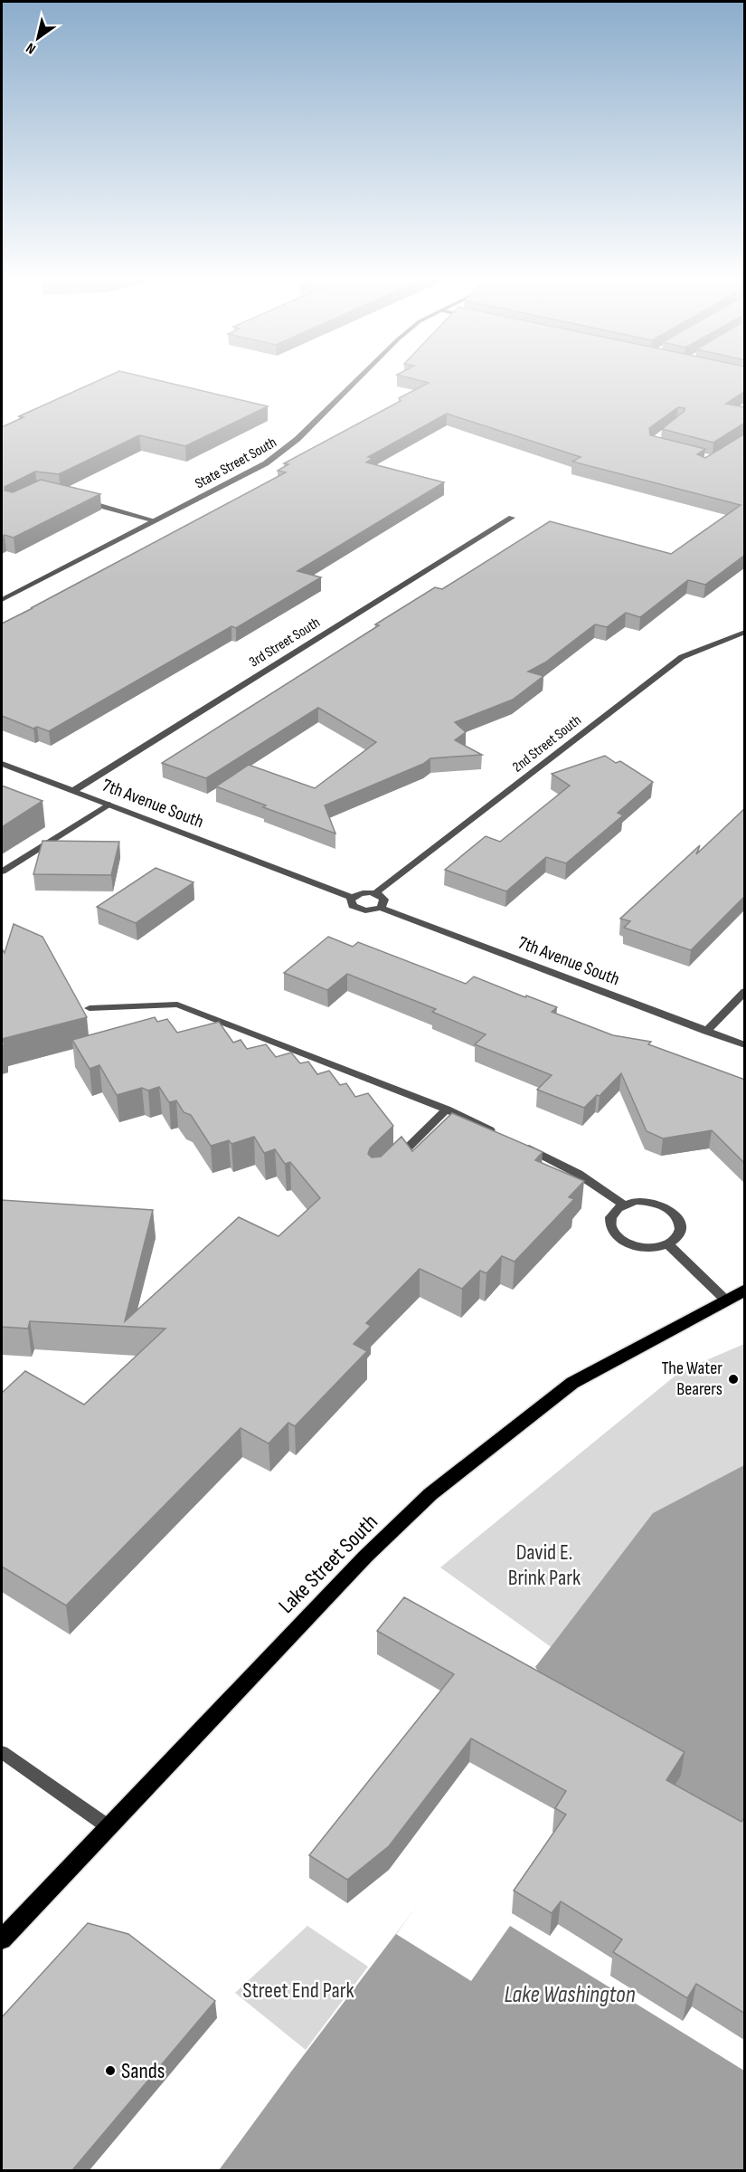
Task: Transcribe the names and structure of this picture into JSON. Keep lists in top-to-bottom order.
{
  "streets": {
    "main road": ["Lake Street South"],
    "street": [
      "State Street South",
      "3rd Street South",
      "2nd Street South",
      "7th Avenue South"
    ]
  },
  "crossings": [
    ["3rd Street South", "7th Avenue South"]
  ],
  "water": ["Lake Washington"],
  "parks": ["David E. Brink Park", "Street End Park"],
  "places": ["The Water Bearers", "Sands"],
  "north": "bottom left"
}
